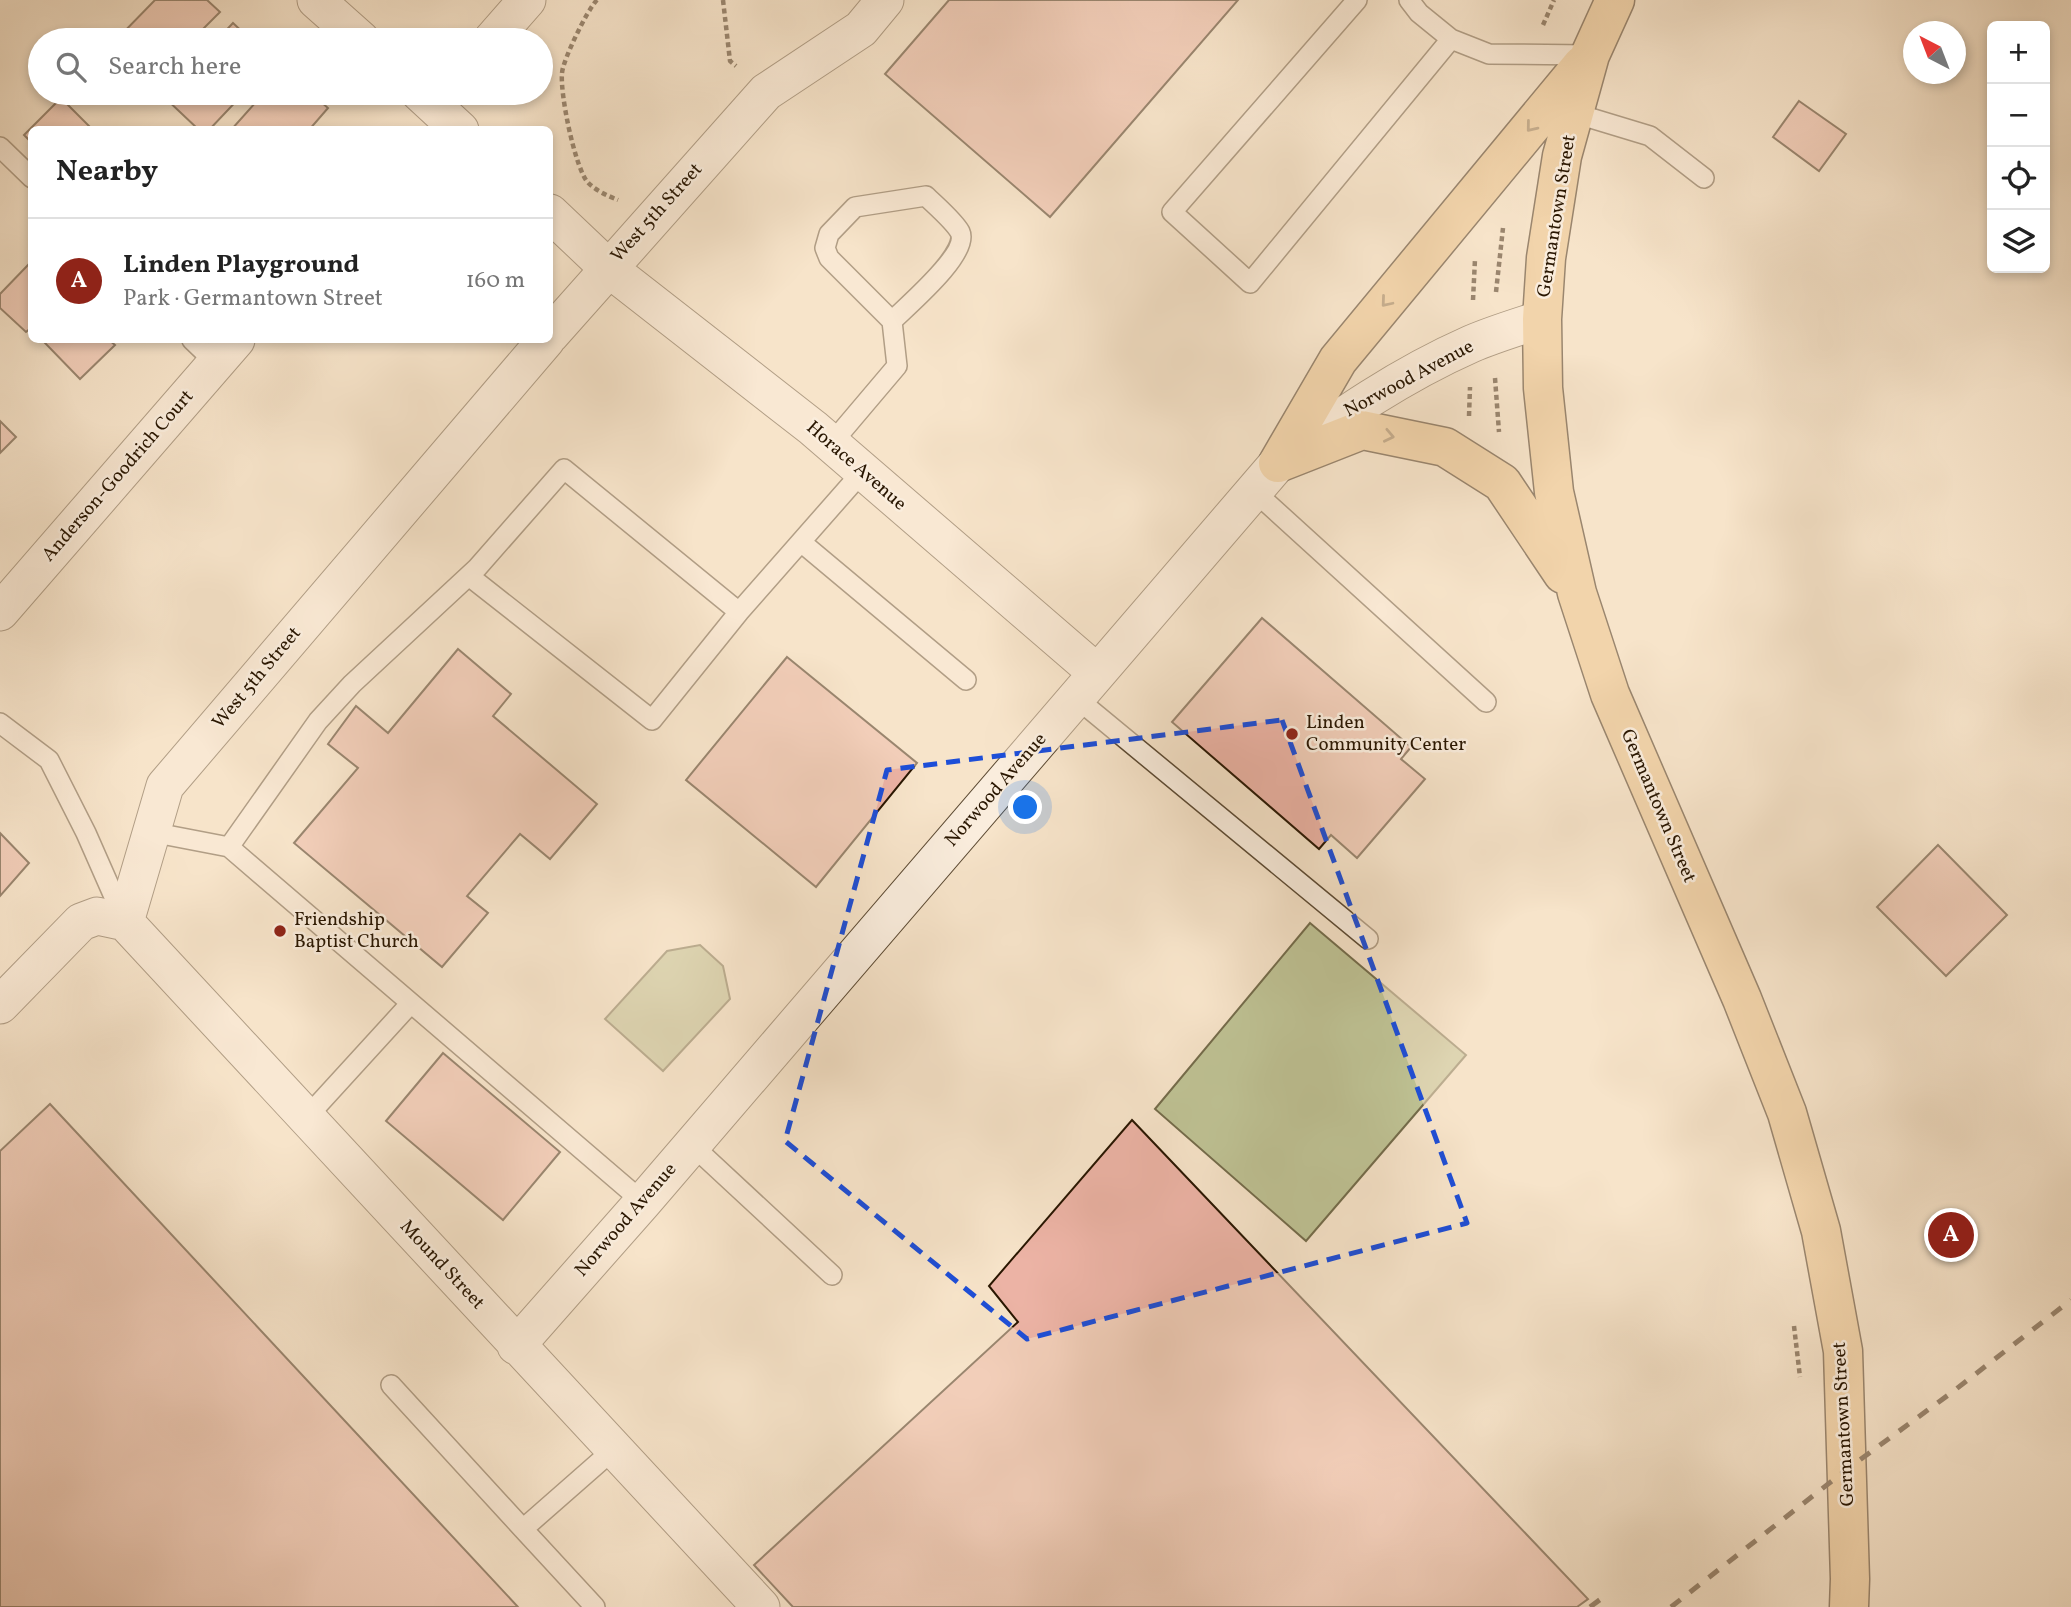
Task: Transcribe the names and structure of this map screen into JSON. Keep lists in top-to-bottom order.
{
  "streets": {
    "main road": ["Germantown Street"],
    "street": [
      "West 5th Street",
      "Norwood Avenue",
      "Horace Avenue",
      "Anderson-Goodrich Court",
      "Mound Street"
    ]
  },
  "crossings": [
    ["West 5th Street", "Horace Avenue"],
    ["West 5th Street", "Mound Street"],
    ["Germantown Street", "Norwood Avenue"],
    ["Norwood Avenue", "Horace Avenue"],
    ["Norwood Avenue", "Mound Street"]
  ],
  "places": ["Linden Community Center", "Friendship Baptist Church"],
  "north": "top left",
  "page": {
    "map_buttons": ["+", "−"],
    "search": "Search here",
    "heading": "Nearby",
    "list": [
      {
        "mark": "A",
        "name": "Linden Playground",
        "note": "Park · Germantown Street",
        "value": "160 m"
      }
    ],
    "pins": "A"
  }
}
